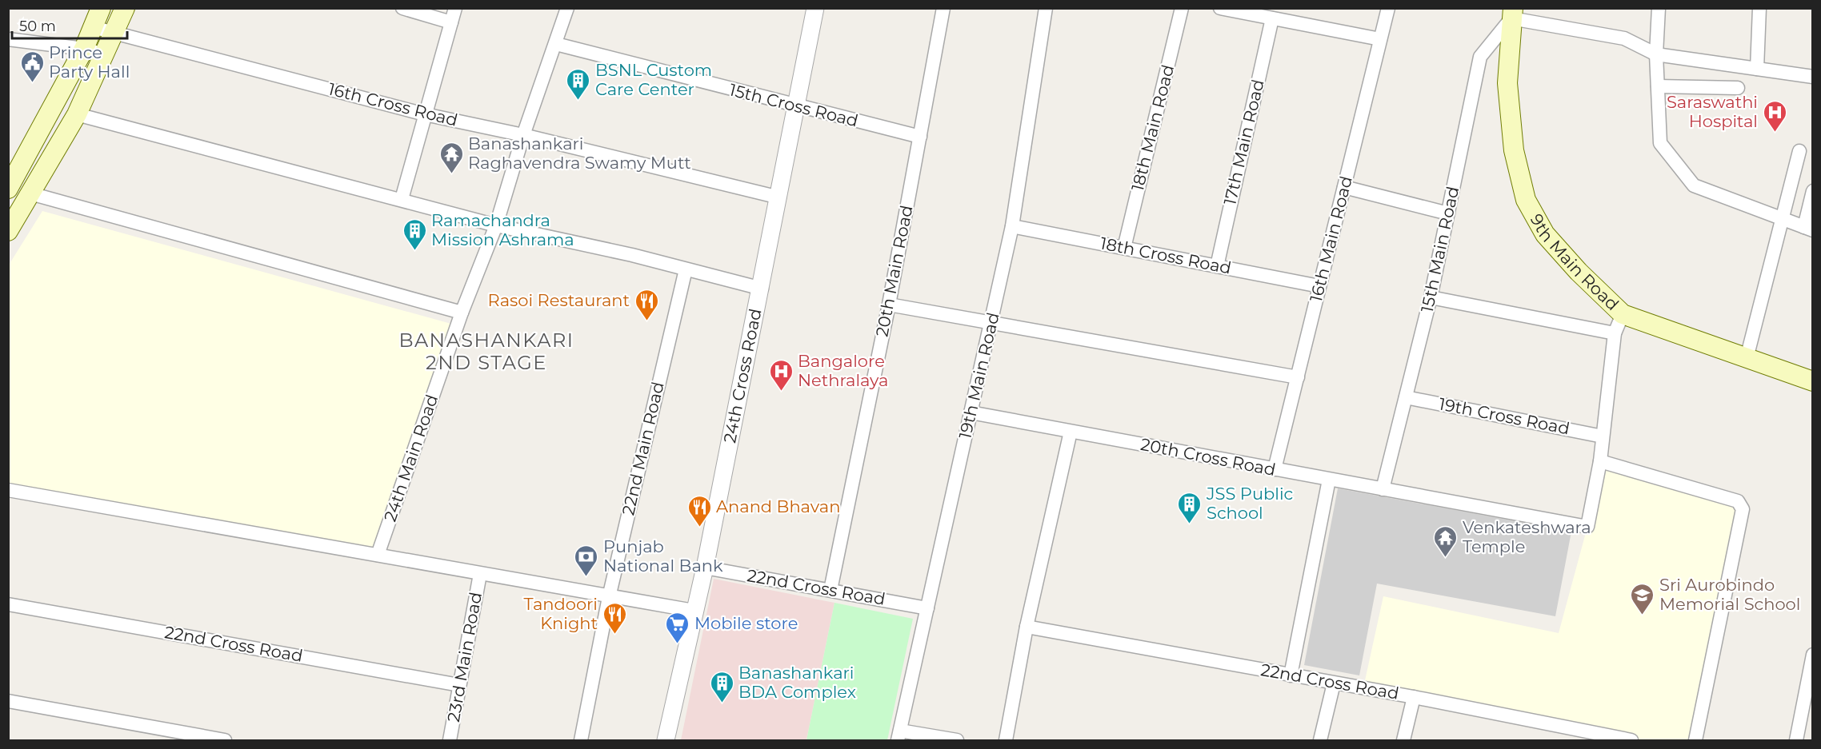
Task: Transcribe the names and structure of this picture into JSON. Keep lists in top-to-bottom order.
{
  "streets": {
    "main road": ["9th Main Road"],
    "street": [
      "16th Cross Road",
      "15th Cross Road",
      "18th Main Road",
      "17th Main Road",
      "16th Main Road",
      "15th Main Road",
      "18th Cross Road",
      "20th Main Road",
      "24th Cross Road",
      "19th Main Road",
      "19th Cross Road",
      "22nd Main Road",
      "20th Cross Road",
      "24th Main Road",
      "22nd Cross Road",
      "23rd Main Road"
    ]
  },
  "crossings": [
    ["16th Cross Road", "24th Cross Road"],
    ["16th Cross Road", "24th Main Road"],
    ["15th Cross Road", "20th Main Road"],
    ["15th Cross Road", "24th Cross Road"],
    ["15th Cross Road", "24th Main Road"],
    ["18th Main Road", "18th Cross Road"],
    ["17th Main Road", "18th Cross Road"],
    ["16th Main Road", "18th Cross Road"],
    ["16th Main Road", "20th Cross Road"],
    ["15th Main Road", "9th Main Road"],
    ["15th Main Road", "19th Cross Road"],
    ["15th Main Road", "20th Cross Road"],
    ["18th Cross Road", "19th Main Road"],
    ["20th Main Road", "22nd Cross Road"],
    ["24th Cross Road", "22nd Cross Road"],
    ["19th Main Road", "20th Cross Road"],
    ["19th Main Road", "22nd Cross Road"],
    ["22nd Cross Road", "23rd Main Road"]
  ],
  "districts": ["BANASHANKARI 2ND STAGE"],
  "places": {
    "public building": ["Prince Party Hall"],
    "building": [
      "BSNL Custom Care Center",
      "Ramachandra Mission Ashrama",
      "JSS Public School",
      "Banashankari BDA Complex"
    ],
    "hospital": ["Saraswathi Hospital", "Bangalore Nethralaya"],
    "temple": ["Banashankari Raghavendra Swamy Mutt", "Venkateshwara Temple"],
    "restaurant": ["Rasoi Restaurant", "Anand Bhavan", "Tandoori Knight"],
    "bank": ["Punjab National Bank"],
    "school or university": ["Sri Aurobindo Memorial School"],
    "supermarket": ["Mobile store"]
  },
  "scale_bar": "50 m"
}
